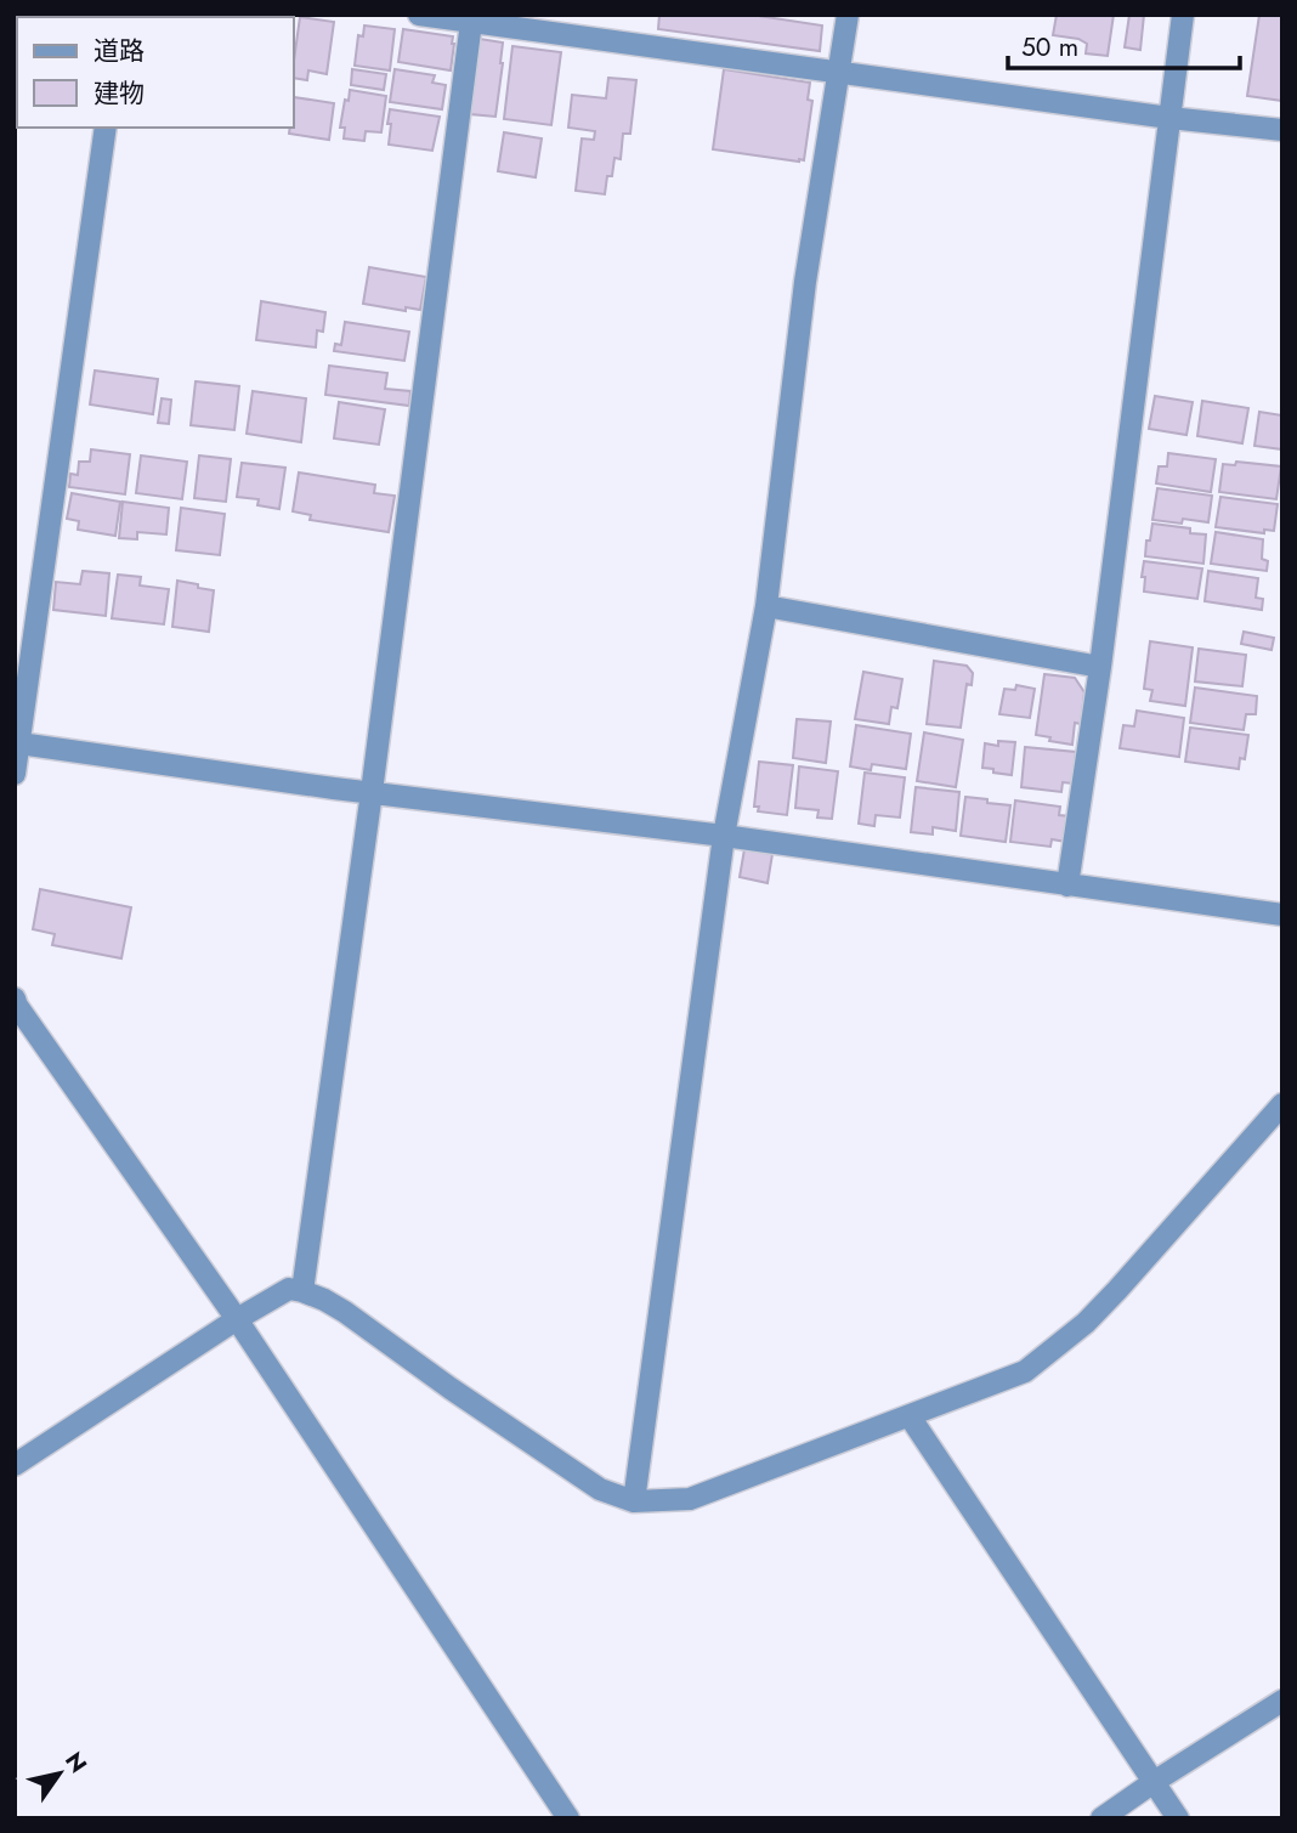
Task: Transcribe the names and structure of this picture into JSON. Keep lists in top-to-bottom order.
{
  "legend": ["道路", "建物"],
  "scale_bar": "50 m",
  "north": "top right"
}
